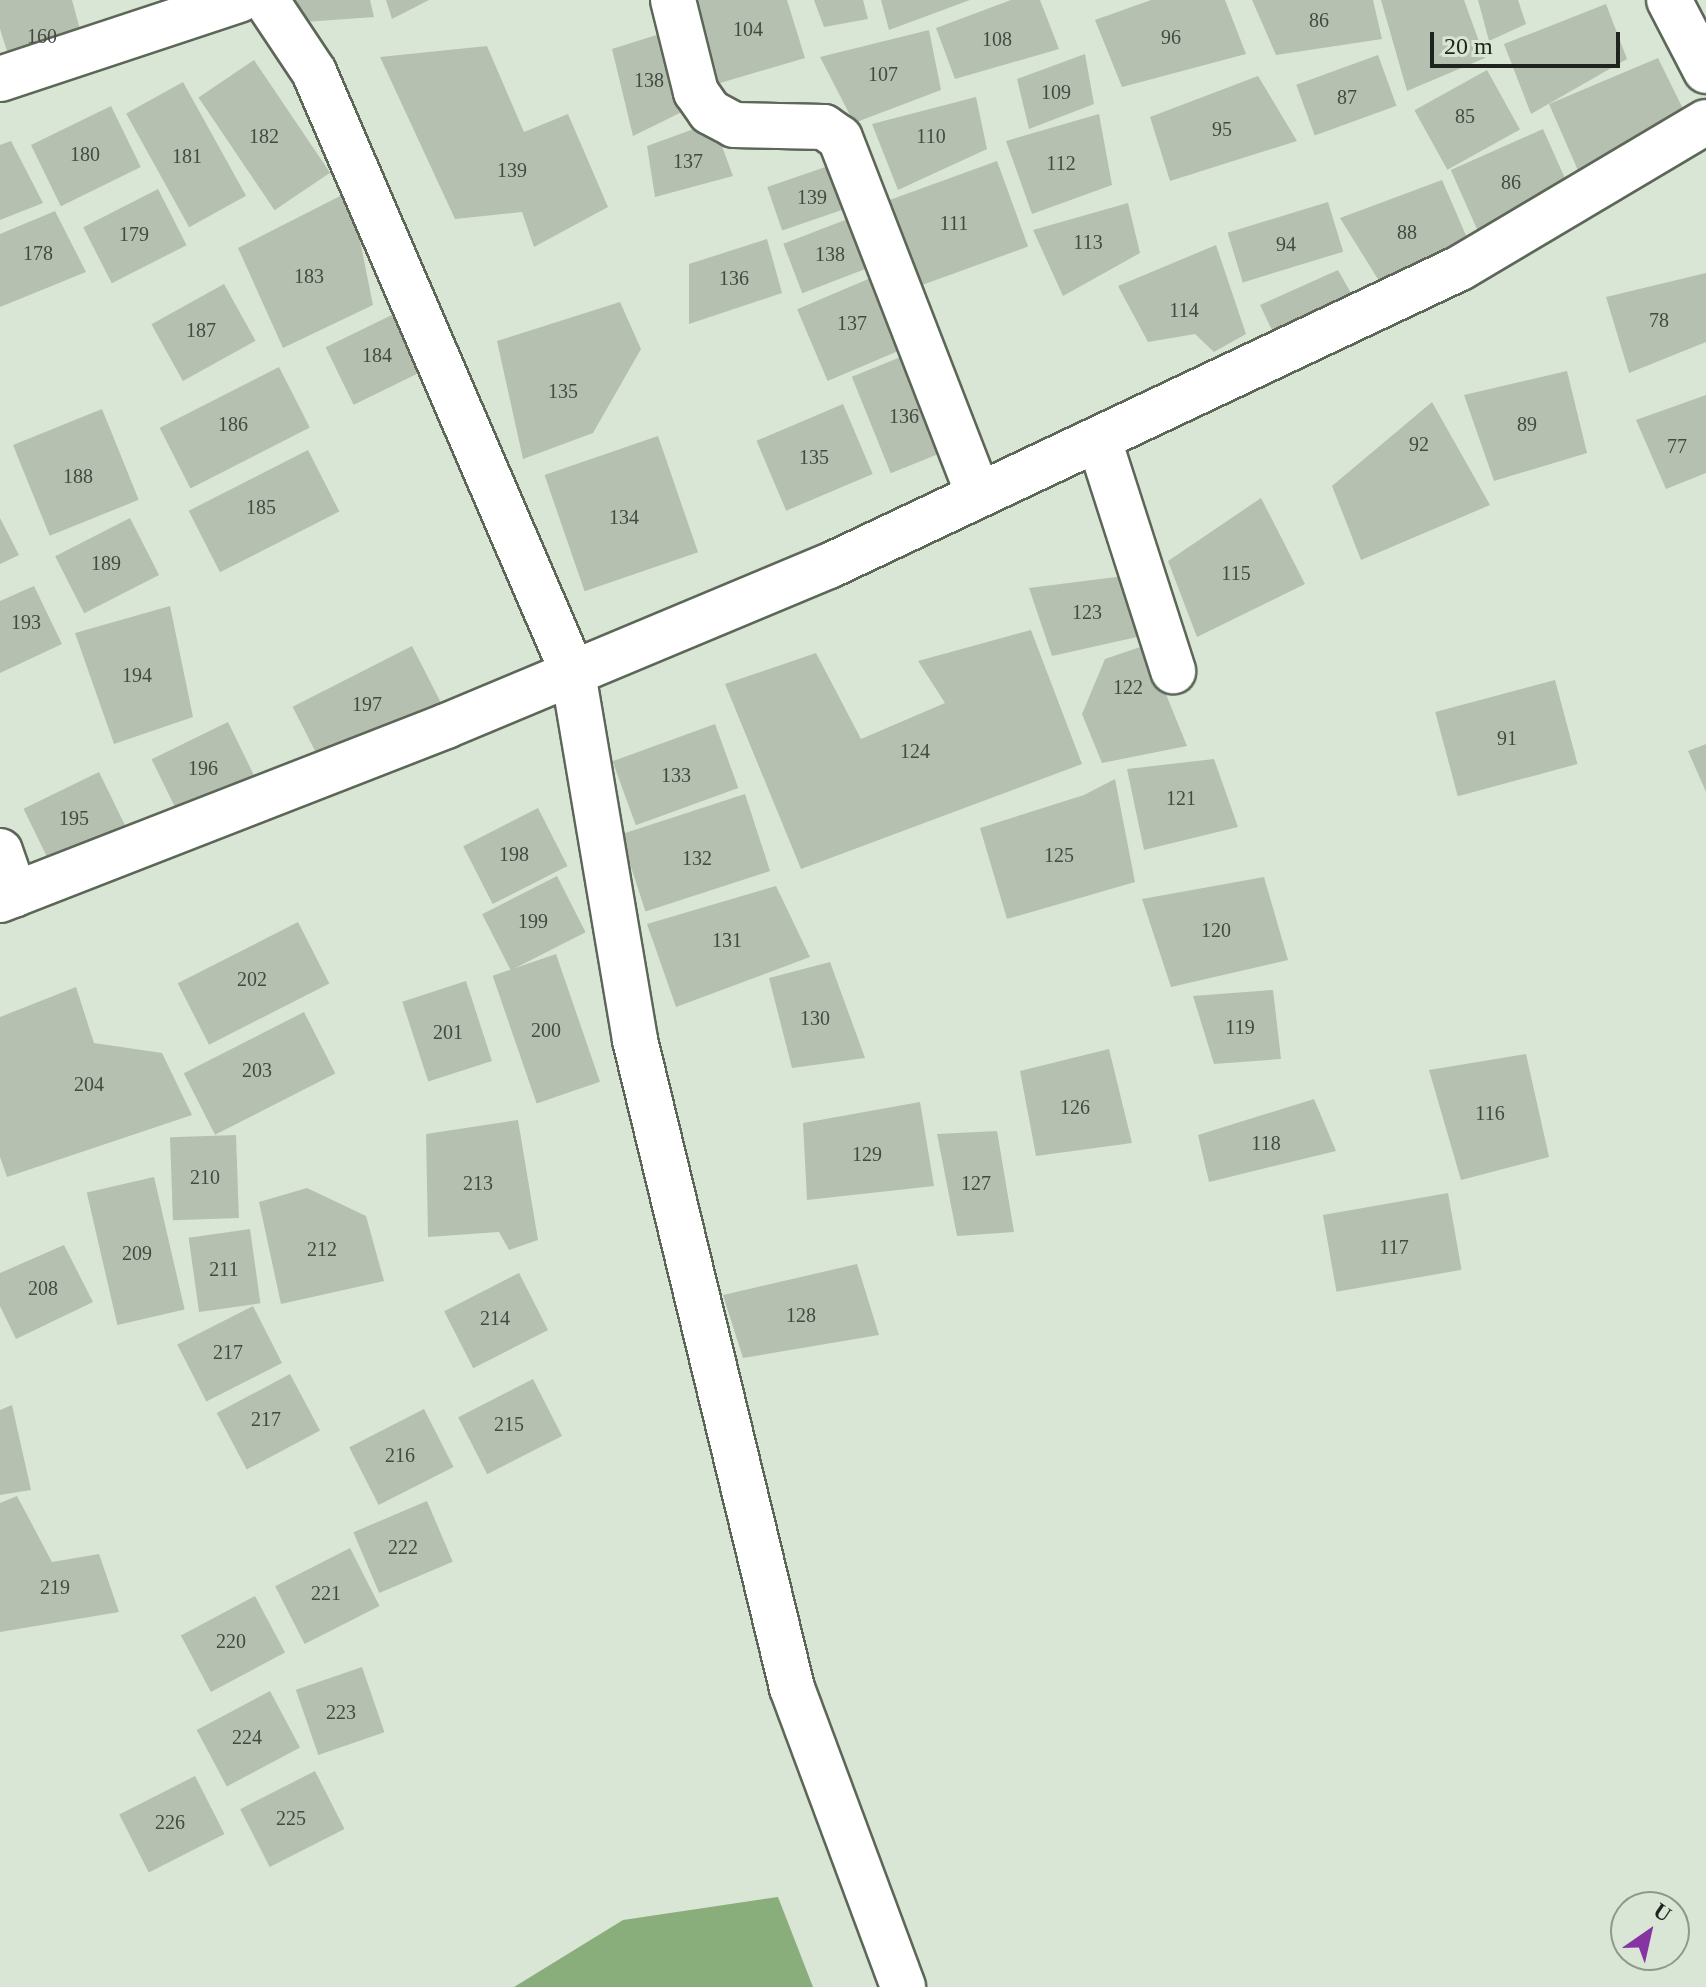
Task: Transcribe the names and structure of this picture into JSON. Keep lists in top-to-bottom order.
{
  "house_numbers": [
    "86",
    "104",
    "160",
    "96",
    "108",
    "107",
    "138",
    "109",
    "87",
    "85",
    "95",
    "182",
    "110",
    "180",
    "181",
    "137",
    "112",
    "139",
    "86",
    "139",
    "111",
    "88",
    "179",
    "113",
    "94",
    "178",
    "138",
    "183",
    "136",
    "114",
    "78",
    "137",
    "187",
    "184",
    "135",
    "136",
    "186",
    "89",
    "92",
    "77",
    "135",
    "188",
    "185",
    "134",
    "189",
    "115",
    "123",
    "193",
    "194",
    "122",
    "197",
    "91",
    "124",
    "196",
    "133",
    "121",
    "195",
    "198",
    "125",
    "132",
    "199",
    "120",
    "131",
    "202",
    "130",
    "119",
    "200",
    "201",
    "203",
    "204",
    "126",
    "116",
    "118",
    "129",
    "210",
    "213",
    "127",
    "117",
    "212",
    "209",
    "211",
    "208",
    "128",
    "214",
    "217",
    "217",
    "215",
    "216",
    "222",
    "219",
    "221",
    "220",
    "223",
    "224",
    "225",
    "226"
  ],
  "scale_bar": "20 m",
  "north": "top right"
}
